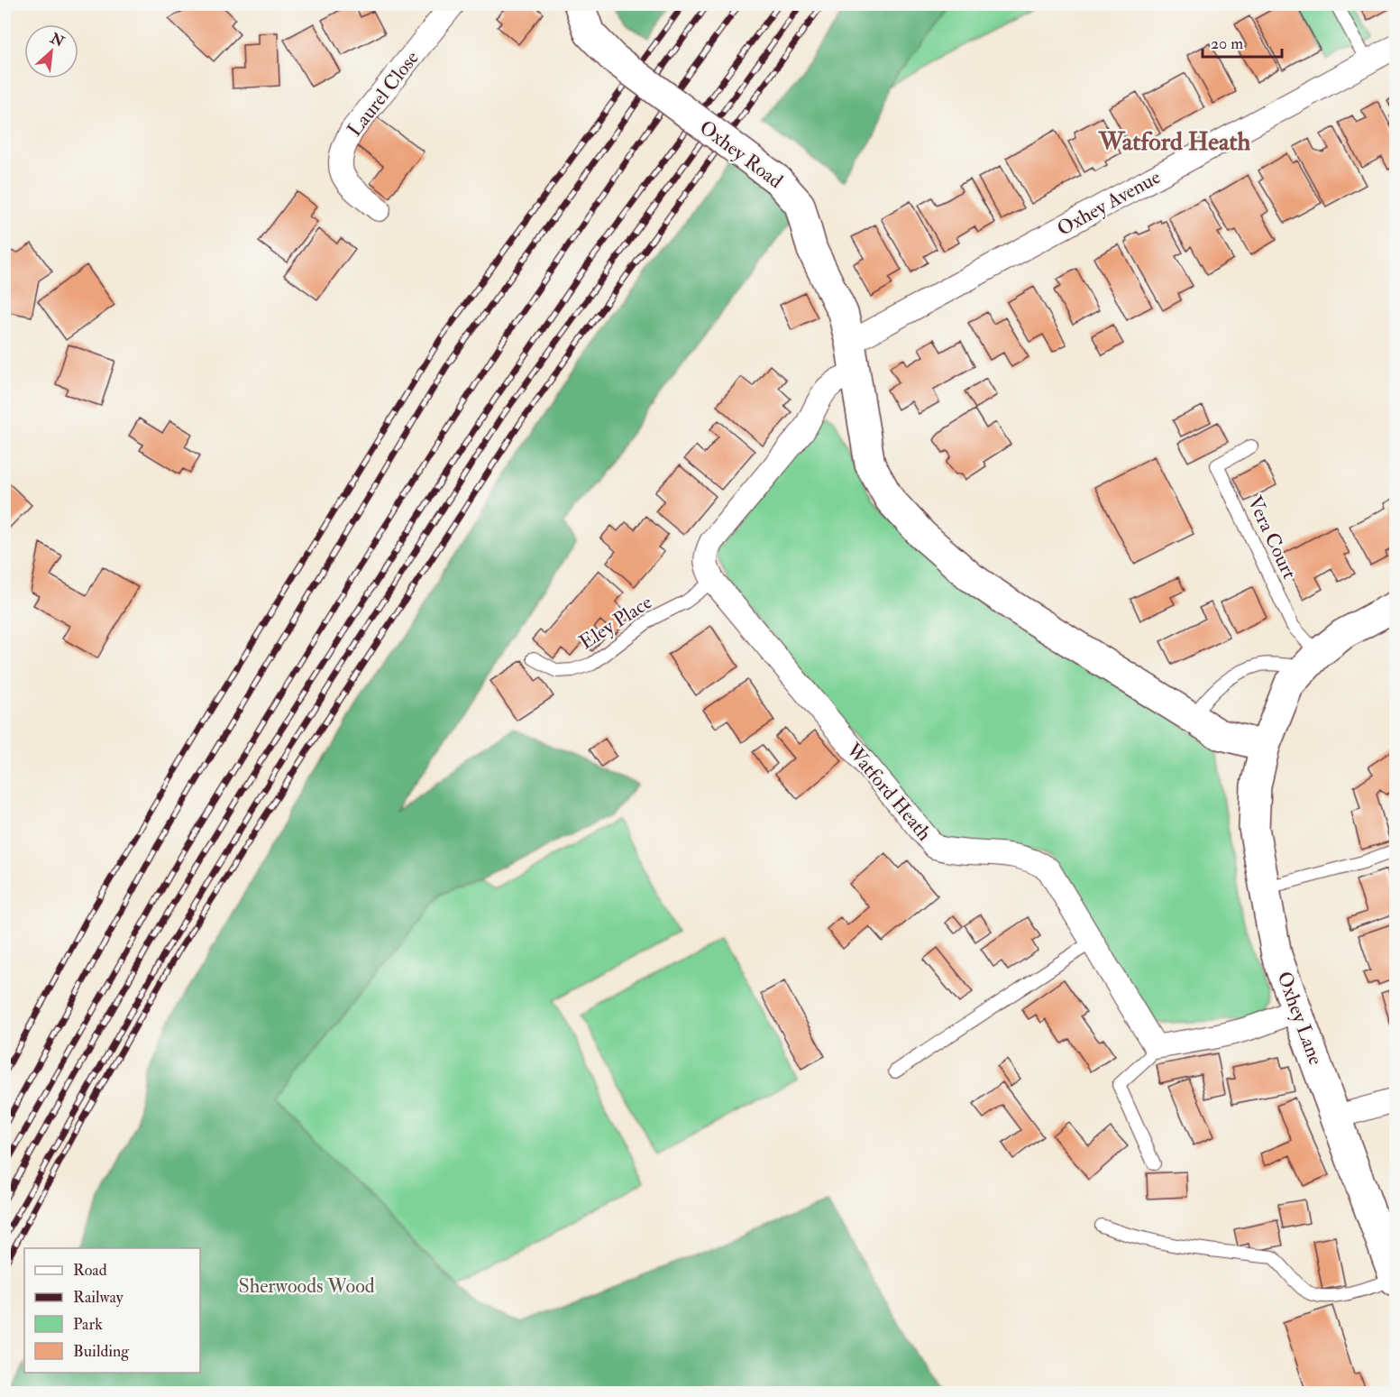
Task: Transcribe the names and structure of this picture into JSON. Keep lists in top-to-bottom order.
{
  "streets": {
    "street": [
      "Laurel Close",
      "Oxhey Road",
      "Oxhey Avenue",
      "Watford Heath",
      "Oxhey Lane"
    ],
    "lane": ["Vera Court", "Eley Place"]
  },
  "crossings": [
    ["Oxhey Road", "Oxhey Avenue"],
    ["Vera Court", "Oxhey Lane"],
    ["Eley Place", "Watford Heath"]
  ],
  "districts": ["Watford Heath"],
  "parks": ["Sherwoods Wood"],
  "legend": [
    "Road",
    "Railway",
    "Park",
    "Building"
  ],
  "scale_bar": "20 m",
  "north": "top right"
}
